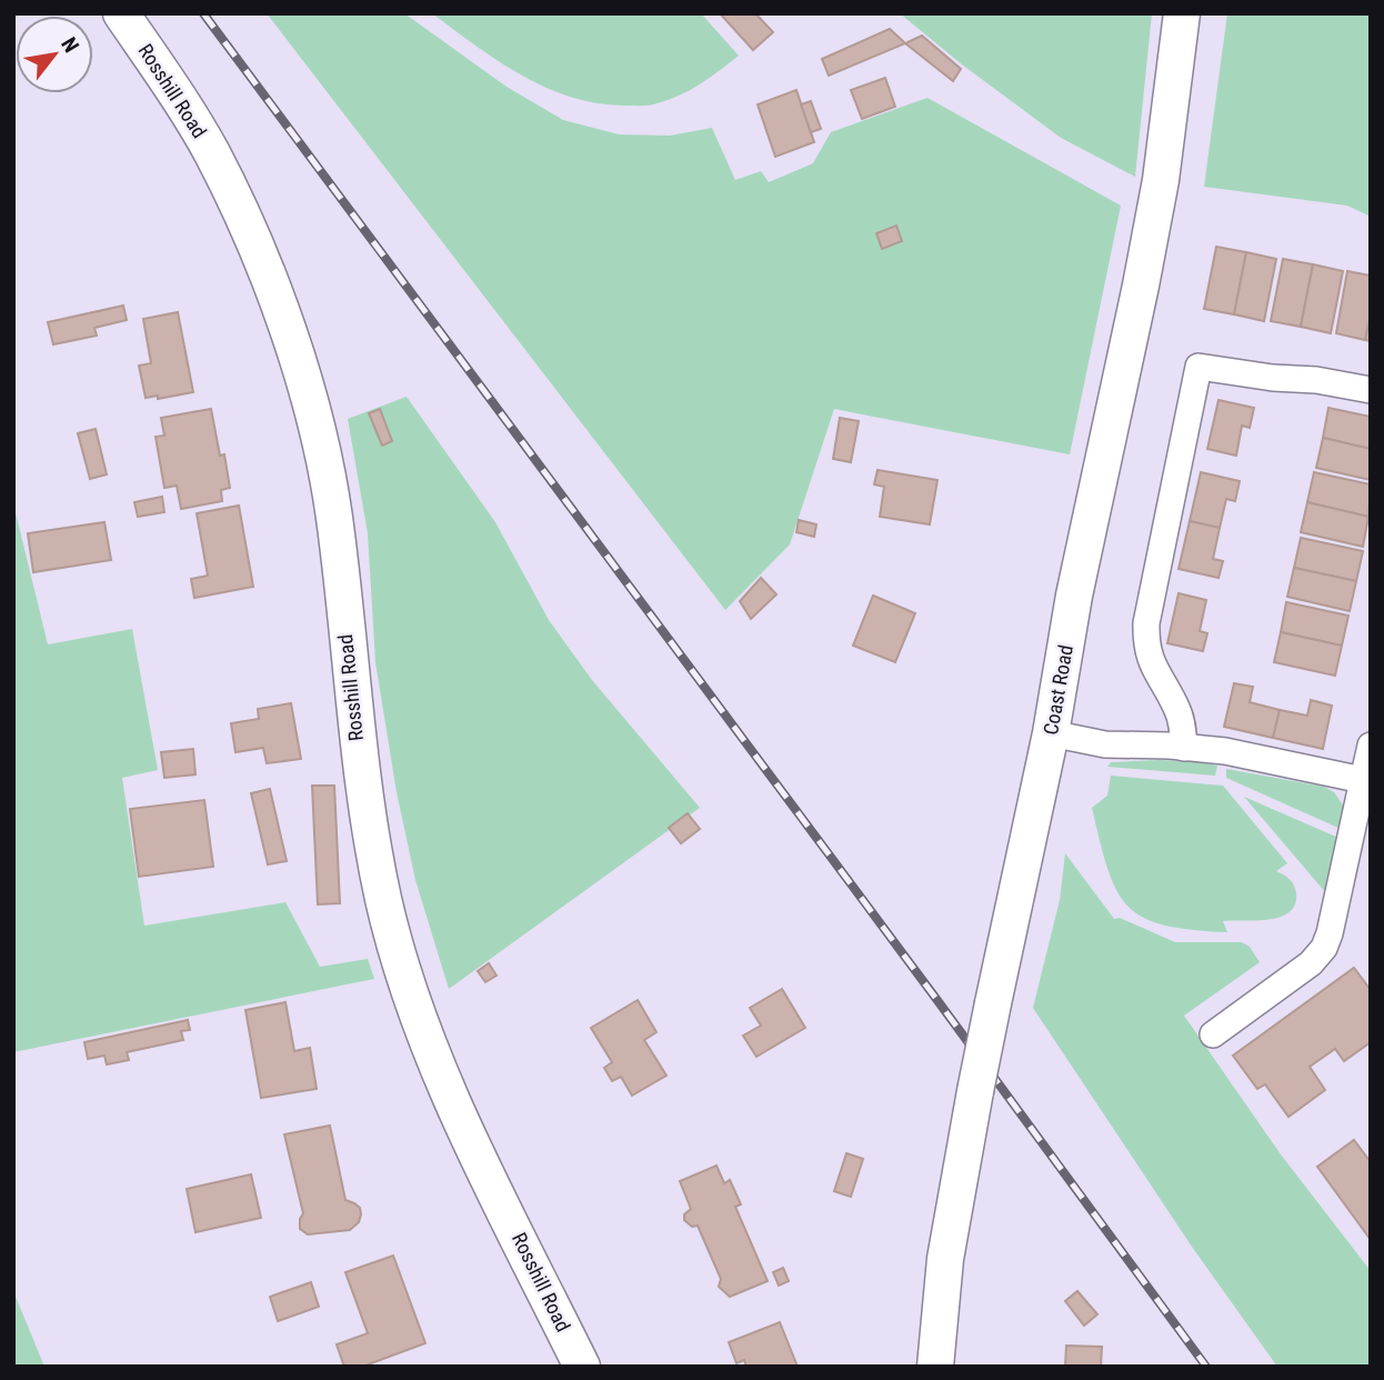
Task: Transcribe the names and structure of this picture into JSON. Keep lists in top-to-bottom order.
{
  "streets": {
    "street": ["Rosshill Road", "Coast Road"]
  },
  "north": "top right"
}
